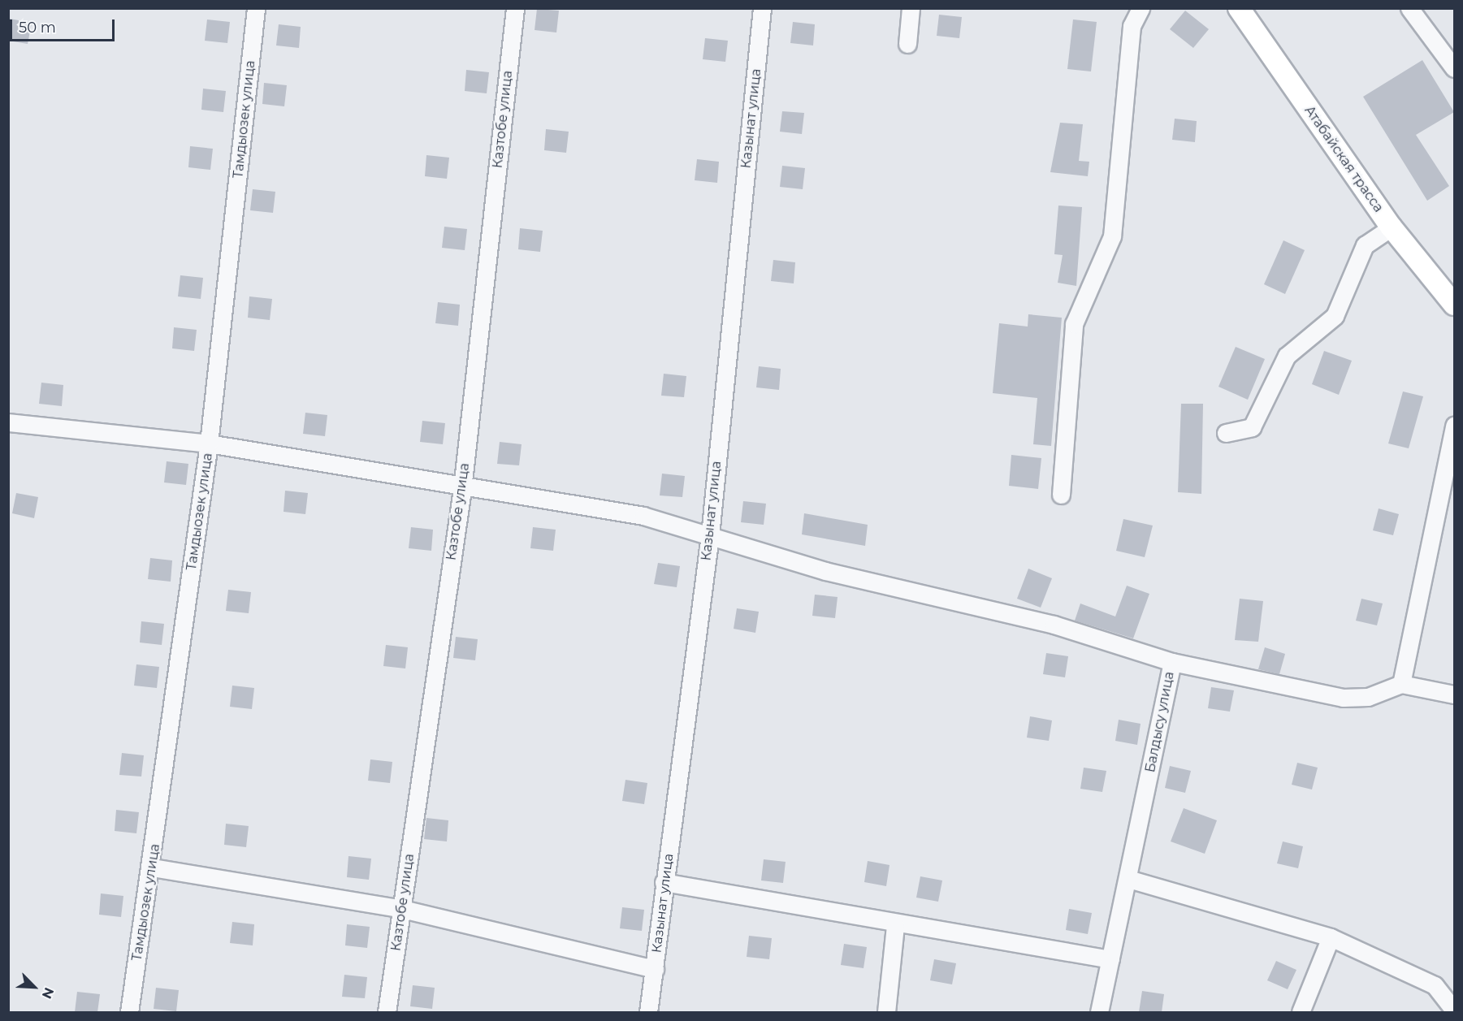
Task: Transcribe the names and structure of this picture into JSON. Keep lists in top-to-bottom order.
{
  "streets": {
    "main road": ["Атабайская трасса"],
    "street": [
      "Казынат улица",
      "Тамдыозек улица",
      "Казтобе улица",
      "Балдысу улица"
    ]
  },
  "scale_bar": "50 m",
  "north": "bottom right"
}
